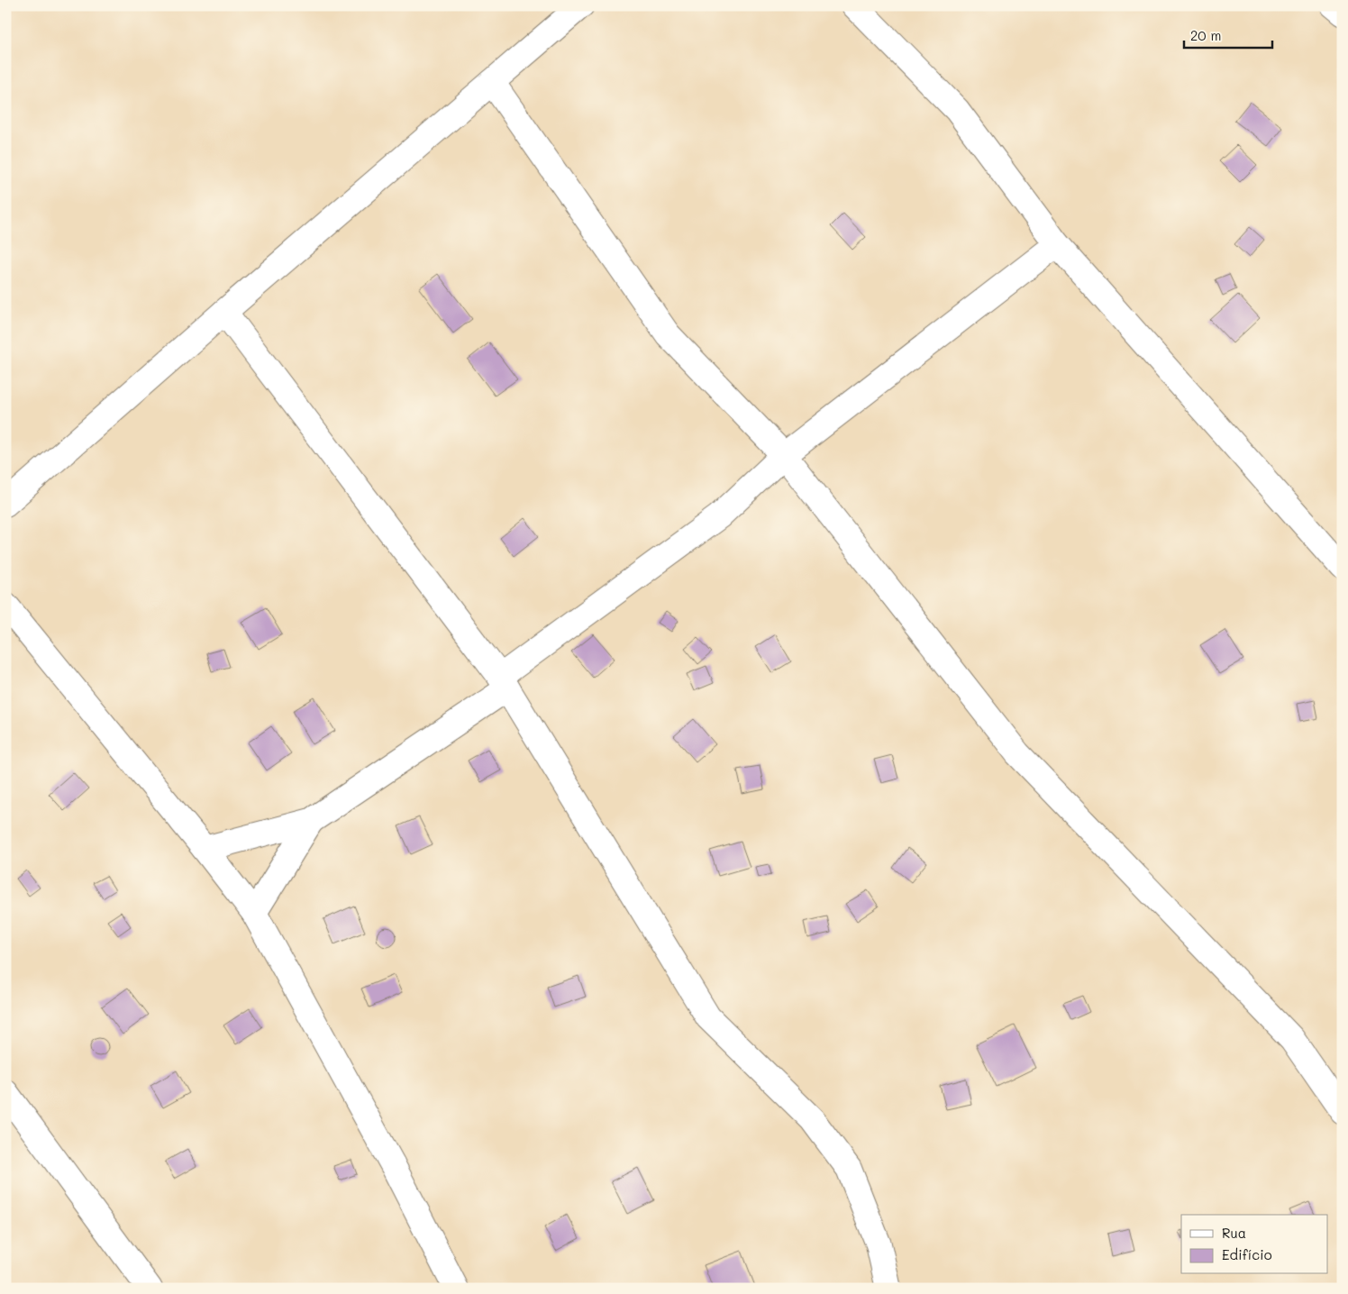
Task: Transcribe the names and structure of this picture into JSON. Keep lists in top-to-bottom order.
{
  "legend": ["Rua", "Edifício"],
  "scale_bar": "20 m"
}
